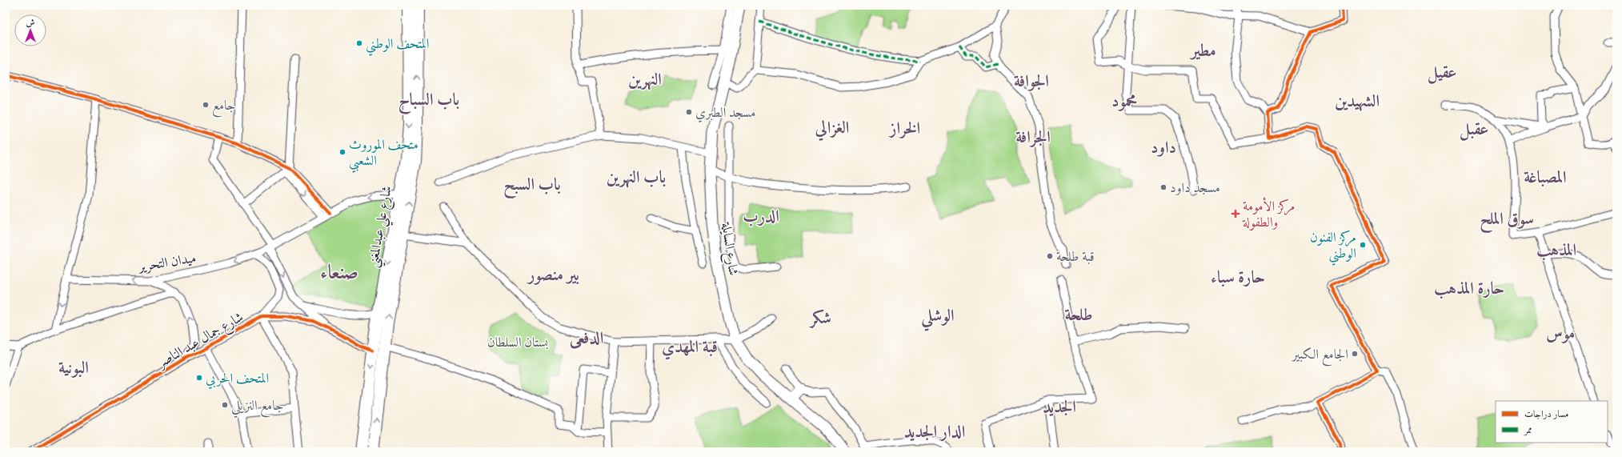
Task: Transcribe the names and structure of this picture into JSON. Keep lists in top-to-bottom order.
{
  "streets": {
    "main road": ["شارع علي عبدالمغني", "شارع السايلة"],
    "street": ["ميدان التحرير", "شارع جمال عبد الناصر"]
  },
  "crossings": [
    ["شارع علي عبدالمغني", "ميدان التحرير"],
    ["شارع علي عبدالمغني", "شارع جمال عبد الناصر"]
  ],
  "districts": [
    "مطير",
    "عقيل",
    "النهرين",
    "الجوافة",
    "باب السباح",
    "محمود",
    "الشهيدين",
    "الغزالي",
    "الخراز",
    "عقبل",
    "الجرافة",
    "داود",
    "باب النهرين",
    "المصباغة",
    "باب السبح",
    "الدرب",
    "سوق الملح",
    "المذهب",
    "صنعاء",
    "بير منصور",
    "حارة سباء",
    "حارة المذهب",
    "طلحة",
    "الوشلي",
    "شكر",
    "موس",
    "الدفعى",
    "قبة المهدي",
    "البونية",
    "الجديد",
    "الدار الجديد"
  ],
  "parks": ["بستان السلطان"],
  "places": {
    "other": [
      "المتحف الوطني",
      "جامع",
      "مسجد الطبري",
      "متحف الموروث الشعبي",
      "مسجد داود",
      "مركز الفنون الوطني",
      "قبة طلحة",
      "الجامع الكبير",
      "المتحف الحربي",
      "جامع النزيلي"
    ],
    "health": ["مركز الأمومة والطفولة"]
  },
  "legend": ["مسار دراجات", "ممر"],
  "north": "top"
}
